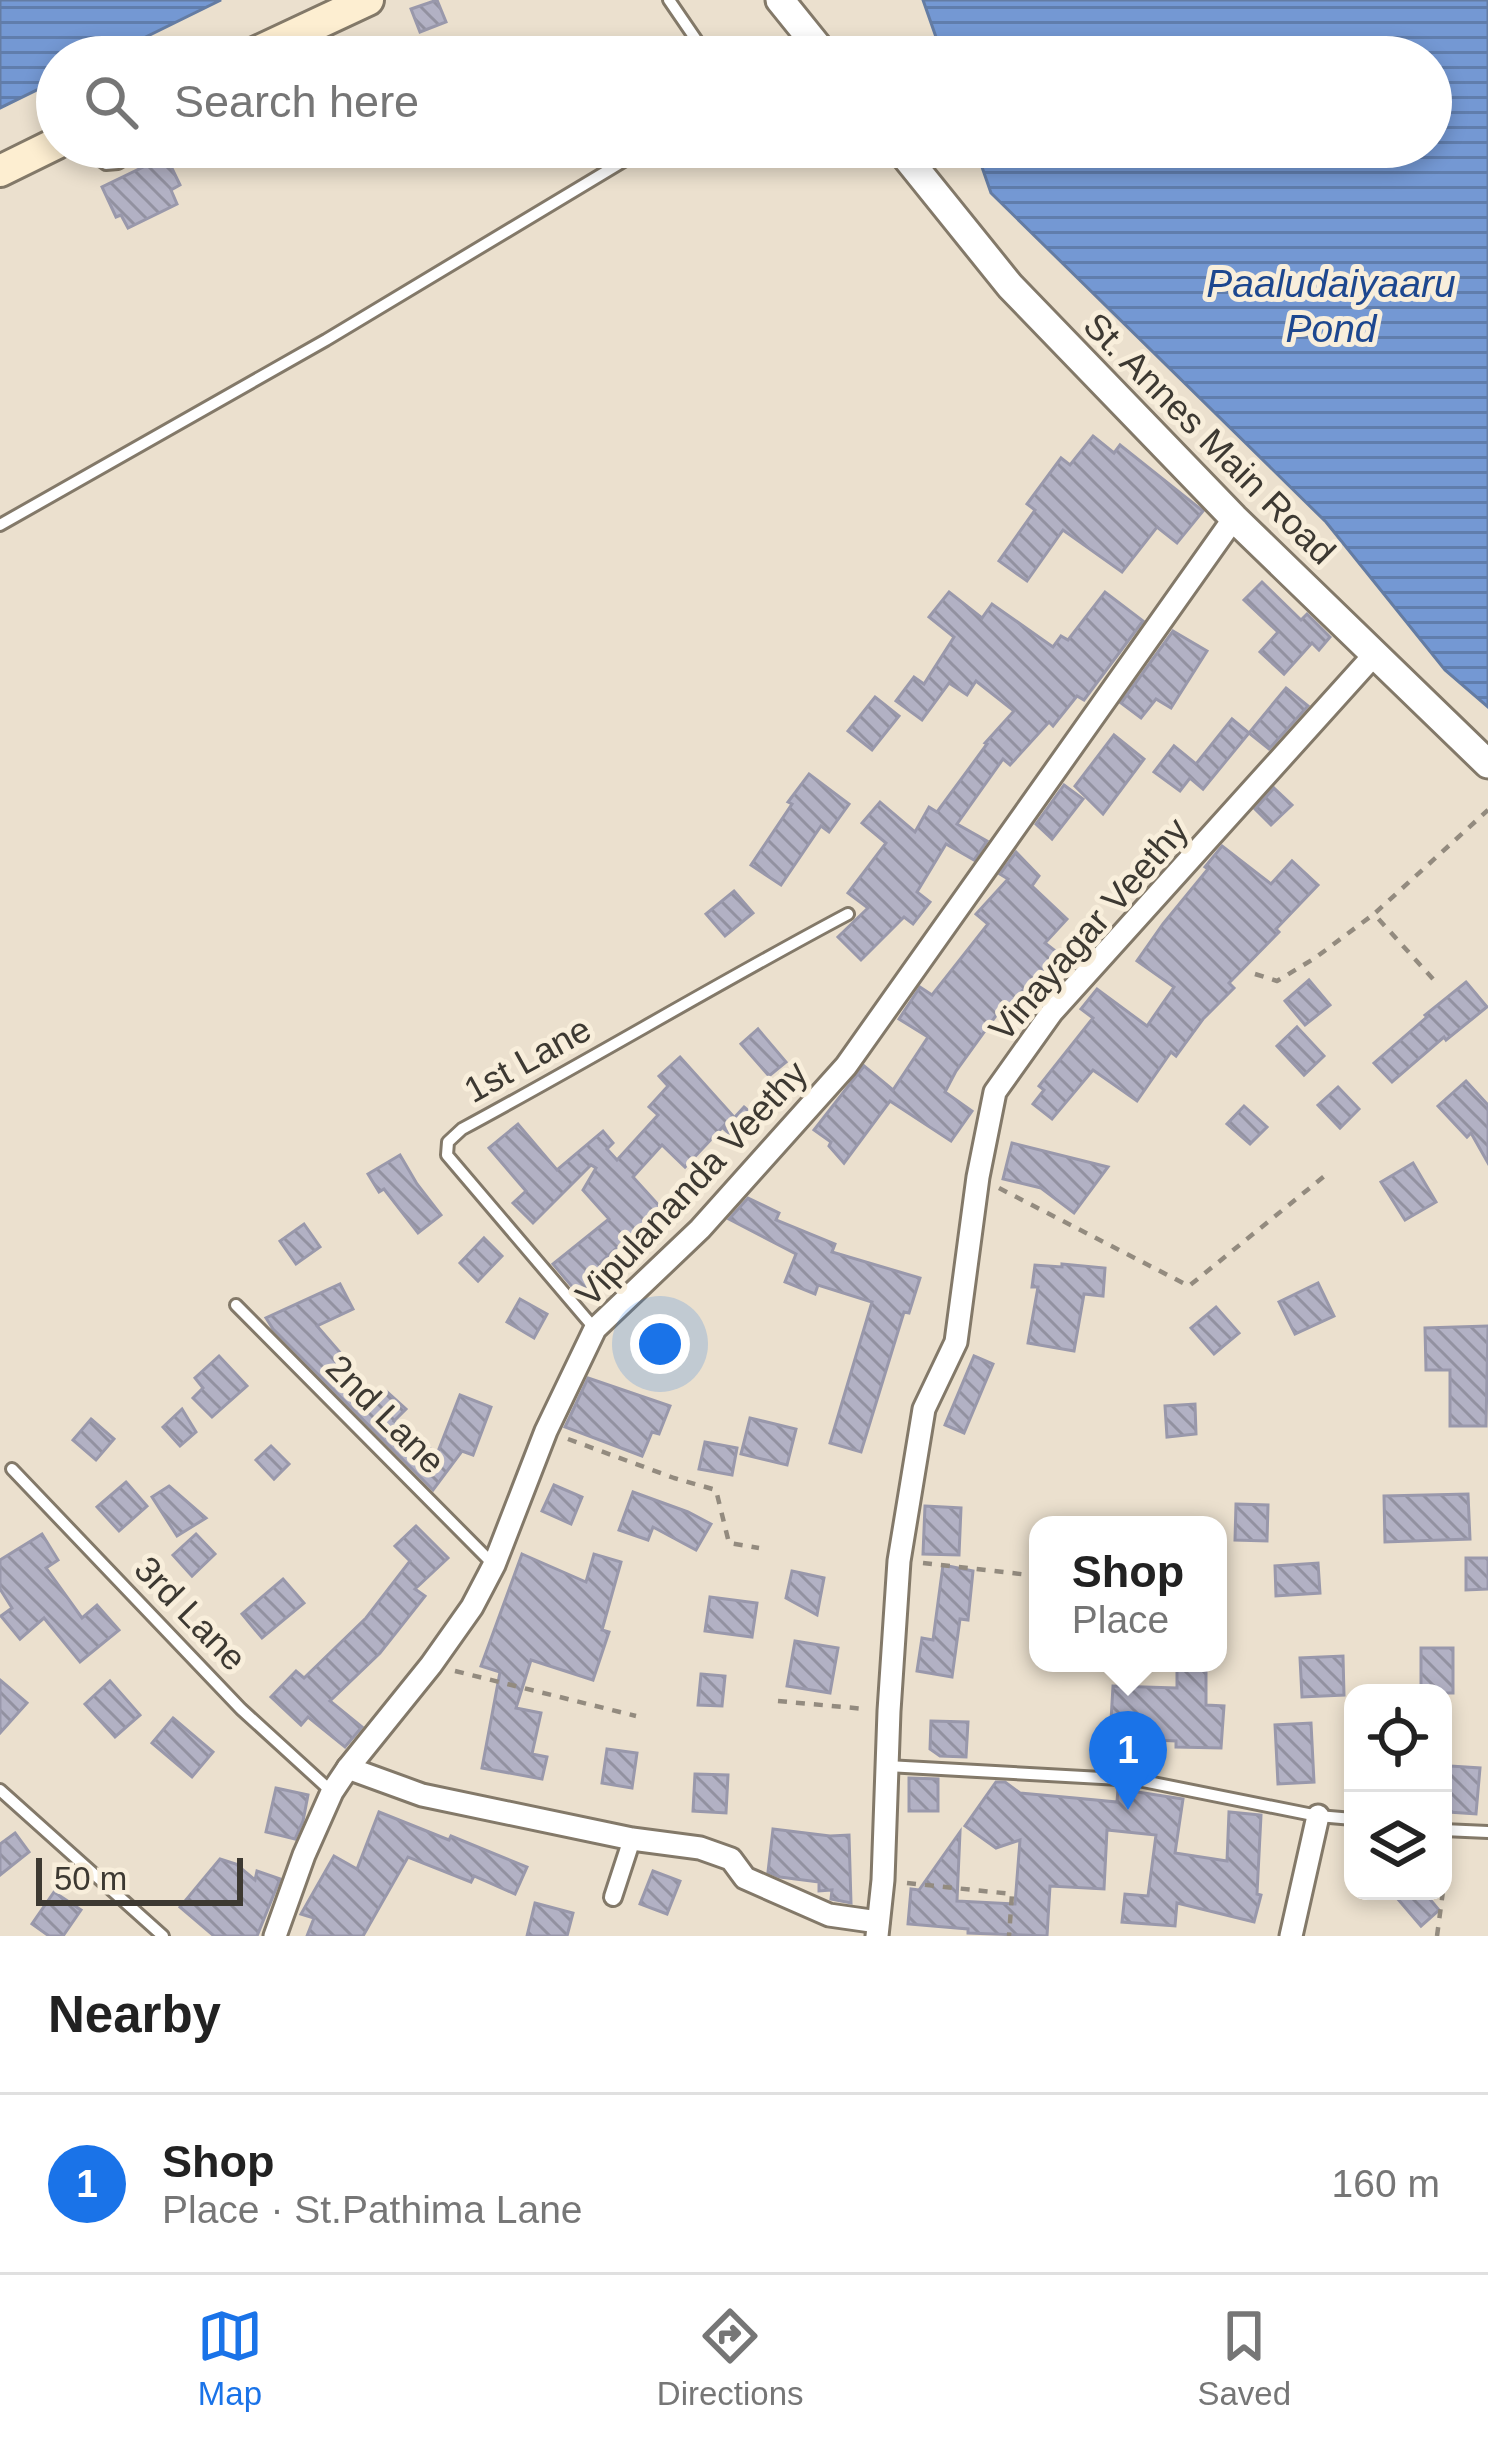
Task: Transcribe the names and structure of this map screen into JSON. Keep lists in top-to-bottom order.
{
  "streets": {
    "street": ["St. Annes Main Road", "Vinayagar Veethy", "Vipulananda Veethy"],
    "lane": ["1st Lane", "2nd Lane", "3rd Lane"]
  },
  "crossings": [
    ["St. Annes Main Road", "Vinayagar Veethy"],
    ["St. Annes Main Road", "Vipulananda Veethy"],
    ["1st Lane", "Vipulananda Veethy"],
    ["Vipulananda Veethy", "2nd Lane"],
    ["Vipulananda Veethy", "3rd Lane"]
  ],
  "water": ["Paaludaiyaaru Pond"],
  "scale_bar": "50 m",
  "page": {
    "search": "Search here",
    "popup": ["Shop", "Place"],
    "pins": "1",
    "scale": "50 m",
    "heading": "Nearby",
    "list": [
      {
        "mark": "1",
        "name": "Shop",
        "note": "Place · St.Pathima Lane",
        "value": "160 m"
      }
    ],
    "nav": ["Map", "Directions", "Saved"]
  }
}
